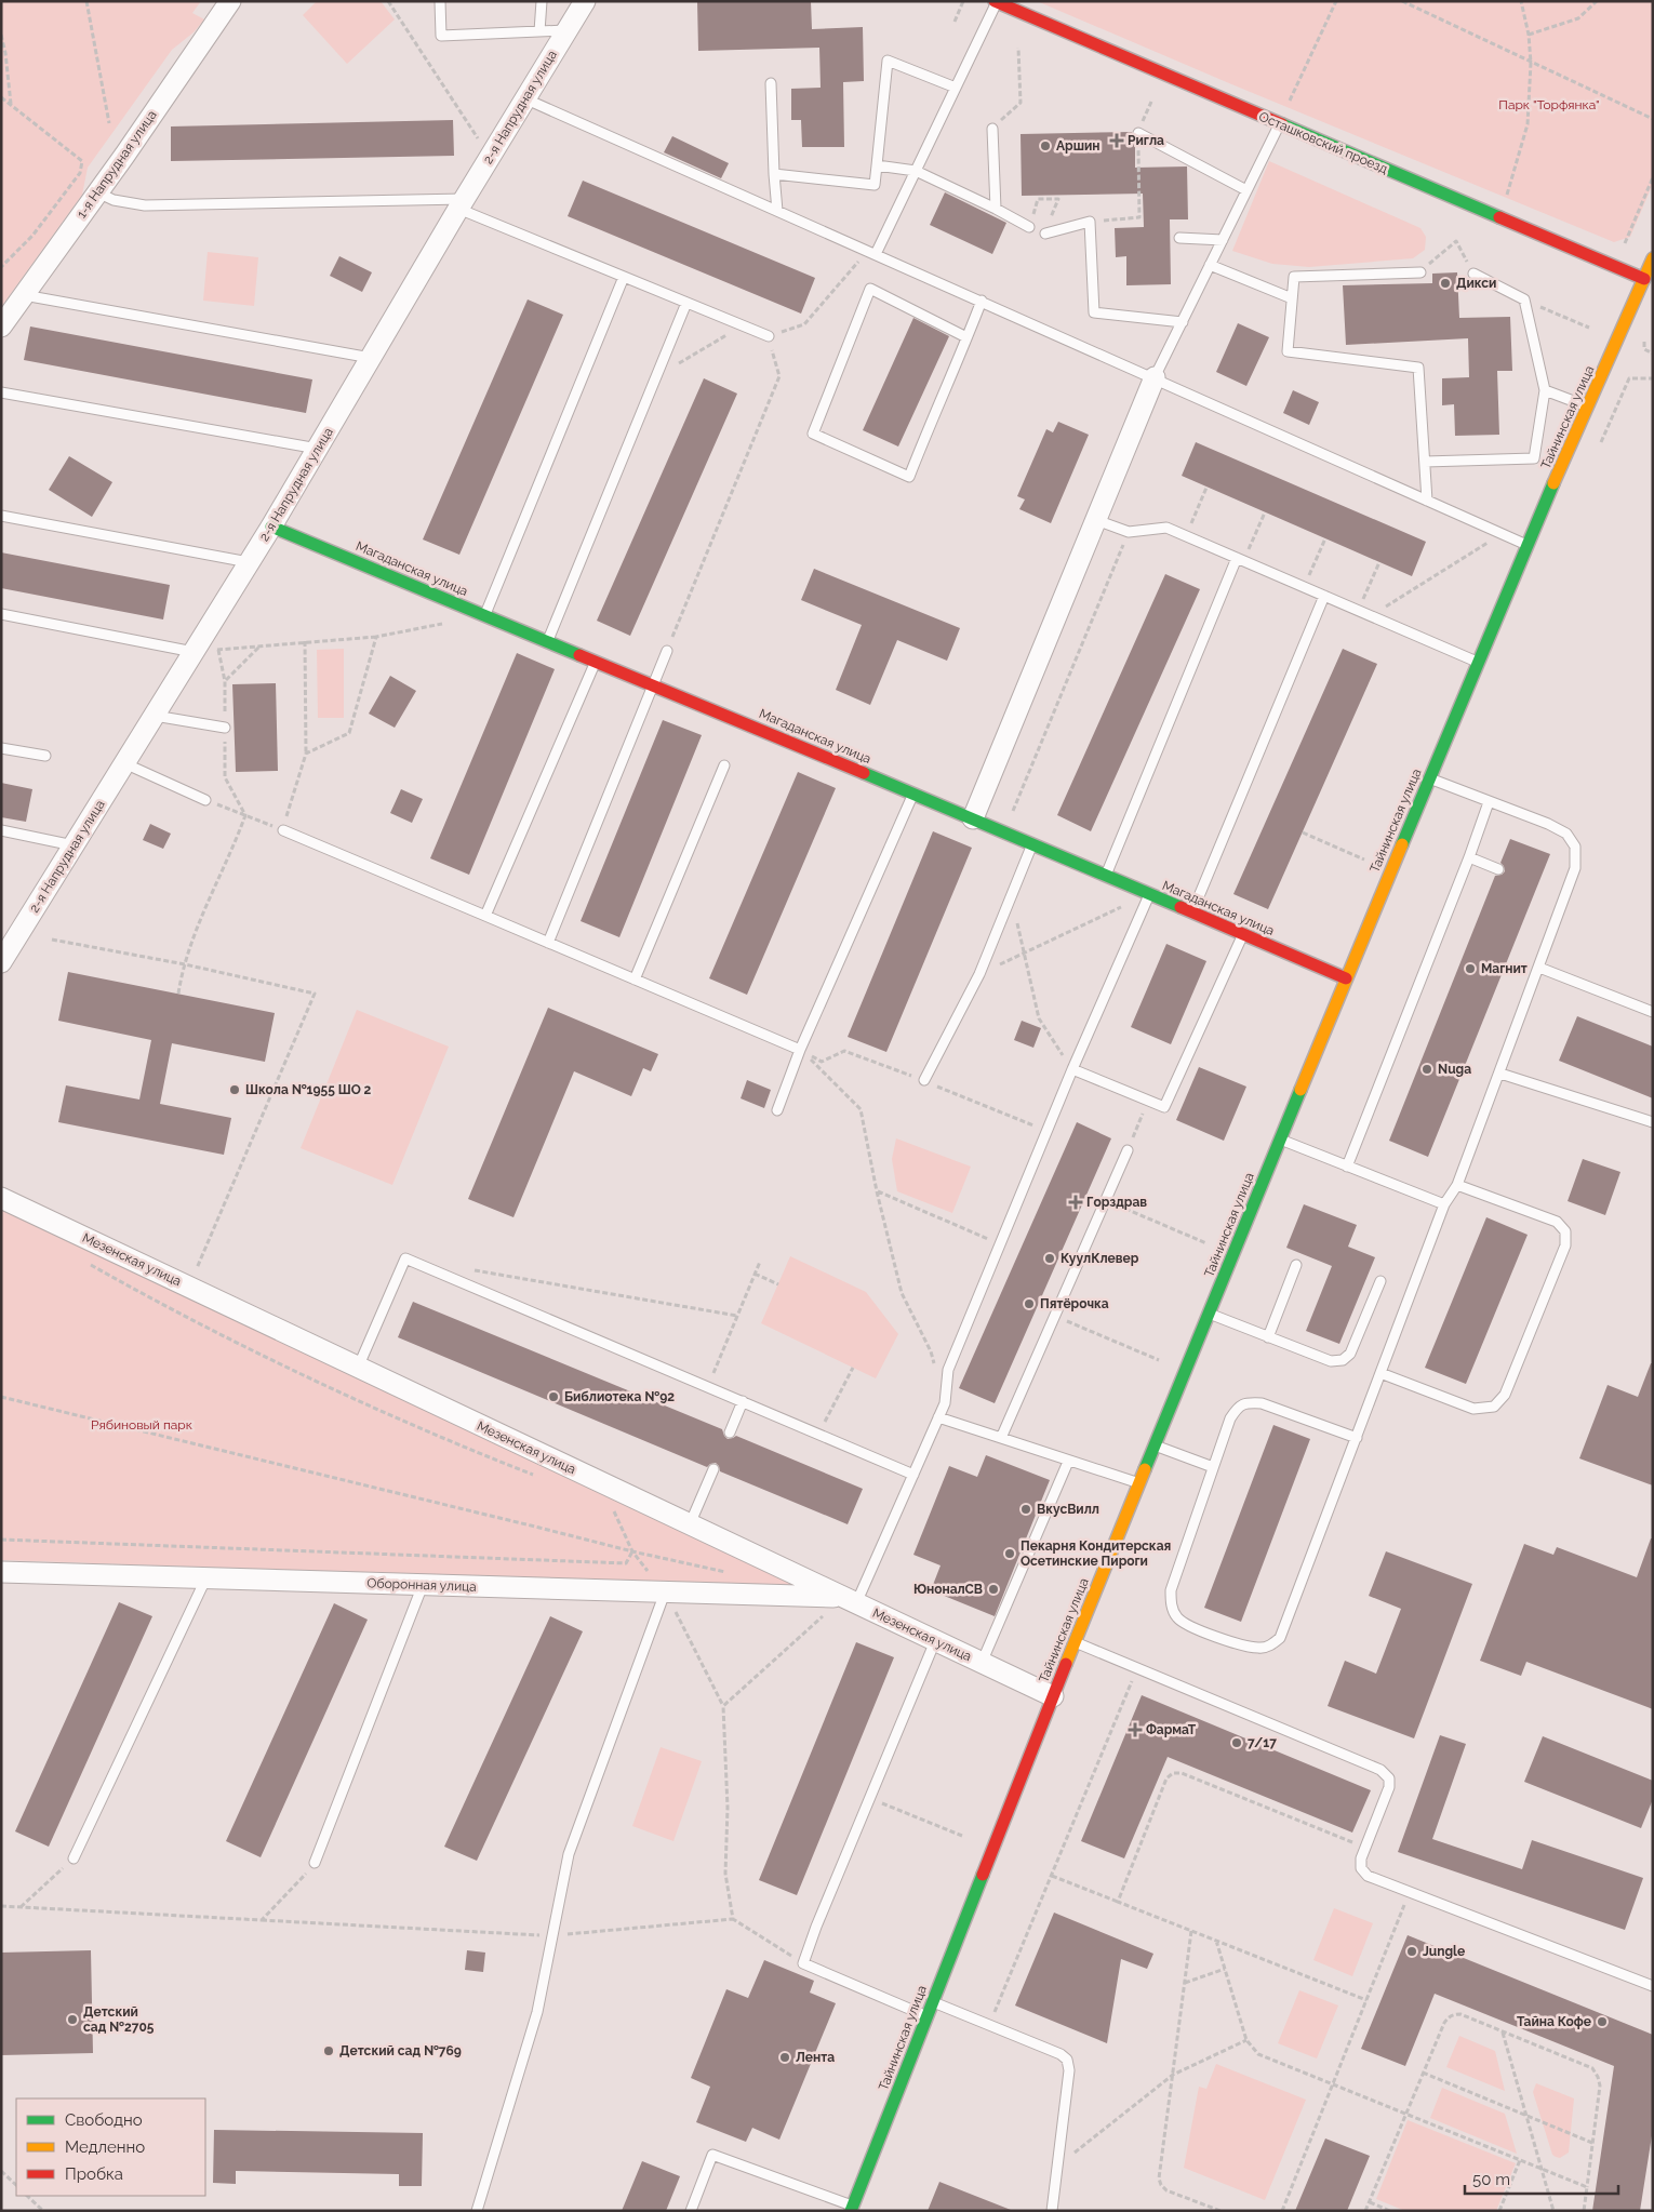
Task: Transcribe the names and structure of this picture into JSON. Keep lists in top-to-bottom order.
{
  "streets": {
    "main road": ["Осташковский проезд", "Тайнинская улица", "Магаданская улица"],
    "street": [
      "2-я Напрудная улица",
      "1-я Напрудная улица",
      "Мезенская улица",
      "Оборонная улица"
    ]
  },
  "crossings": [
    ["2-я Напрудная улица", "Магаданская улица"],
    ["Осташковский проезд", "Тайнинская улица"],
    ["Тайнинская улица", "Магаданская улица"],
    ["Тайнинская улица", "Мезенская улица"],
    ["Мезенская улица", "Оборонная улица"]
  ],
  "parks": ["Парк \"Торфянка\"", "Рябиновый парк"],
  "places": {
    "health": ["Ригла", "Горздрав", "ФармаТ"],
    "other": [
      "Аршин",
      "Дикси",
      "Магнит",
      "Nuga",
      "Школа №1955 ШО 2",
      "КуулКлевер",
      "Пятёрочка",
      "Библиотека №92",
      "ВкусВилл",
      "Пекарня Кондитерская Осетинские Пироги",
      "ЮноналСВ",
      "7/17",
      "Jungle",
      "Детский сад №2705",
      "Тайна Кофе",
      "Детский сад №769",
      "Лента"
    ]
  },
  "legend": ["Свободно", "Медленно", "Пробка"],
  "scale_bar": "50 m"
}
